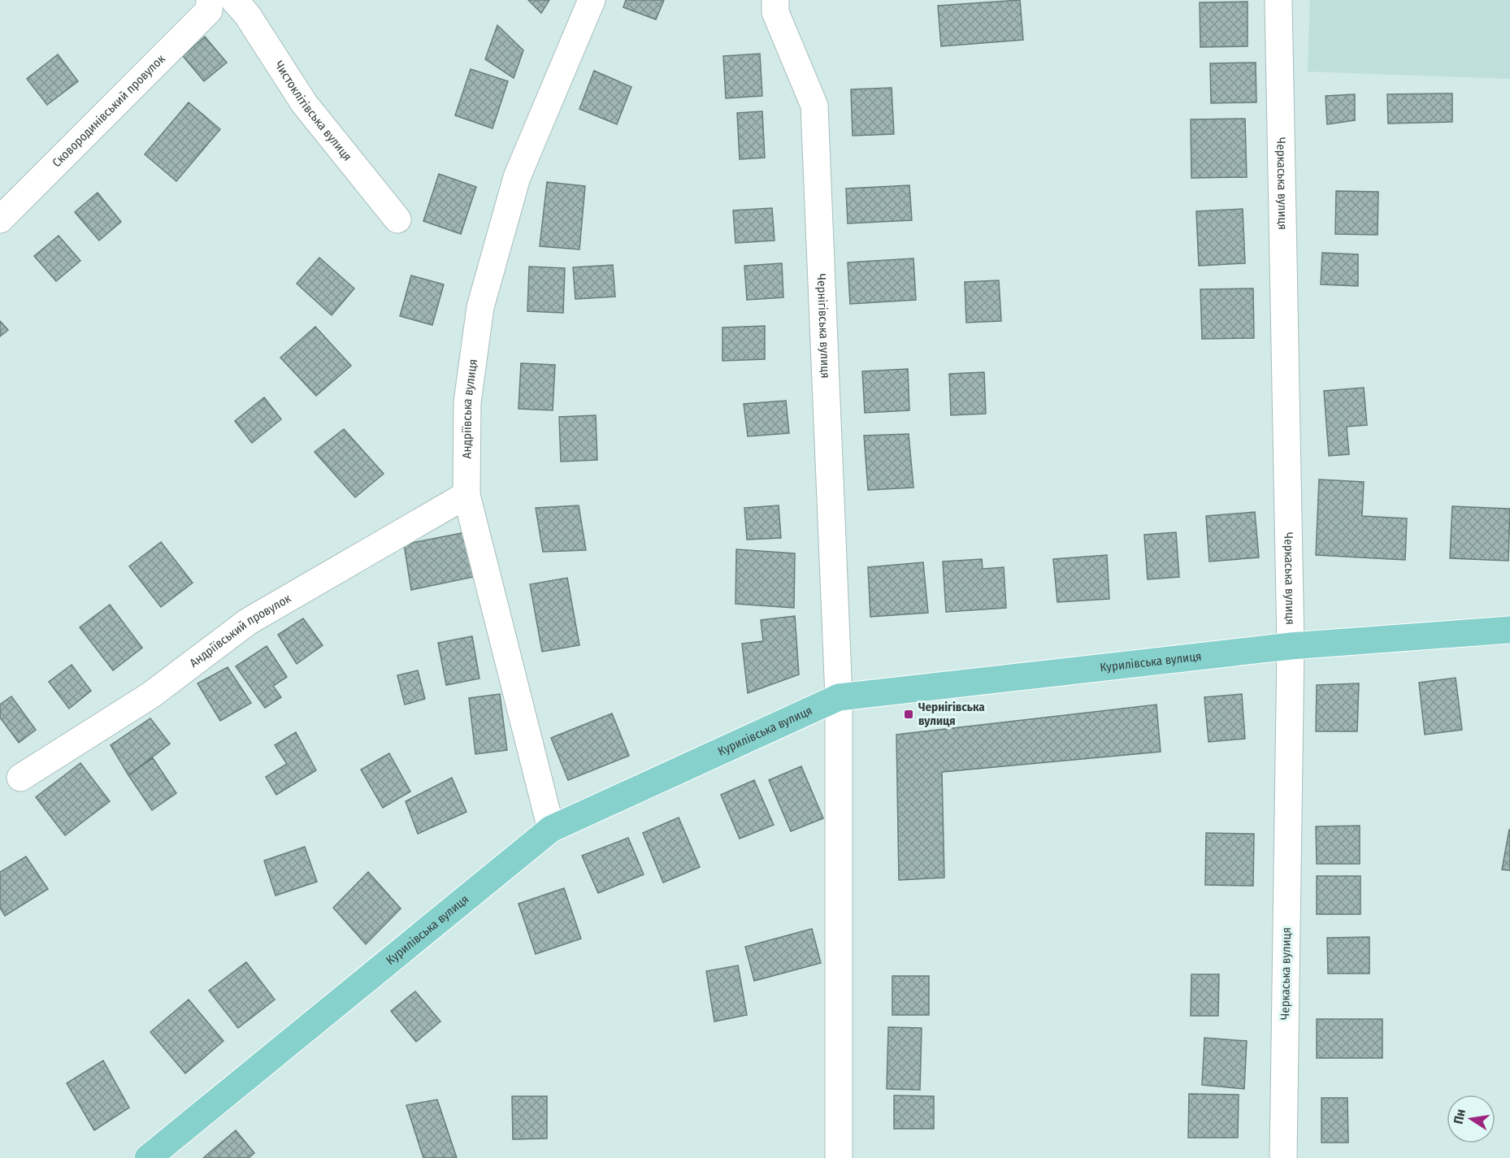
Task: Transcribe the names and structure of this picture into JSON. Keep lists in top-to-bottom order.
{
  "streets": {
    "main road": ["Курилівська вулиця"],
    "street": [
      "Сковородинівський провулок",
      "Чистоклітівська вулиця",
      "Черкаська вулиця",
      "Чернігівська вулиця",
      "Андріївська вулиця",
      "Андріївський провулок"
    ]
  },
  "crossings": [
    ["Черкаська вулиця", "Курилівська вулиця"],
    ["Чернігівська вулиця", "Курилівська вулиця"],
    ["Андріївська вулиця", "Андріївський провулок"],
    ["Андріївська вулиця", "Курилівська вулиця"]
  ],
  "places": {
    "transit": ["Чернігівська вулиця"]
  },
  "north": "left"
}
